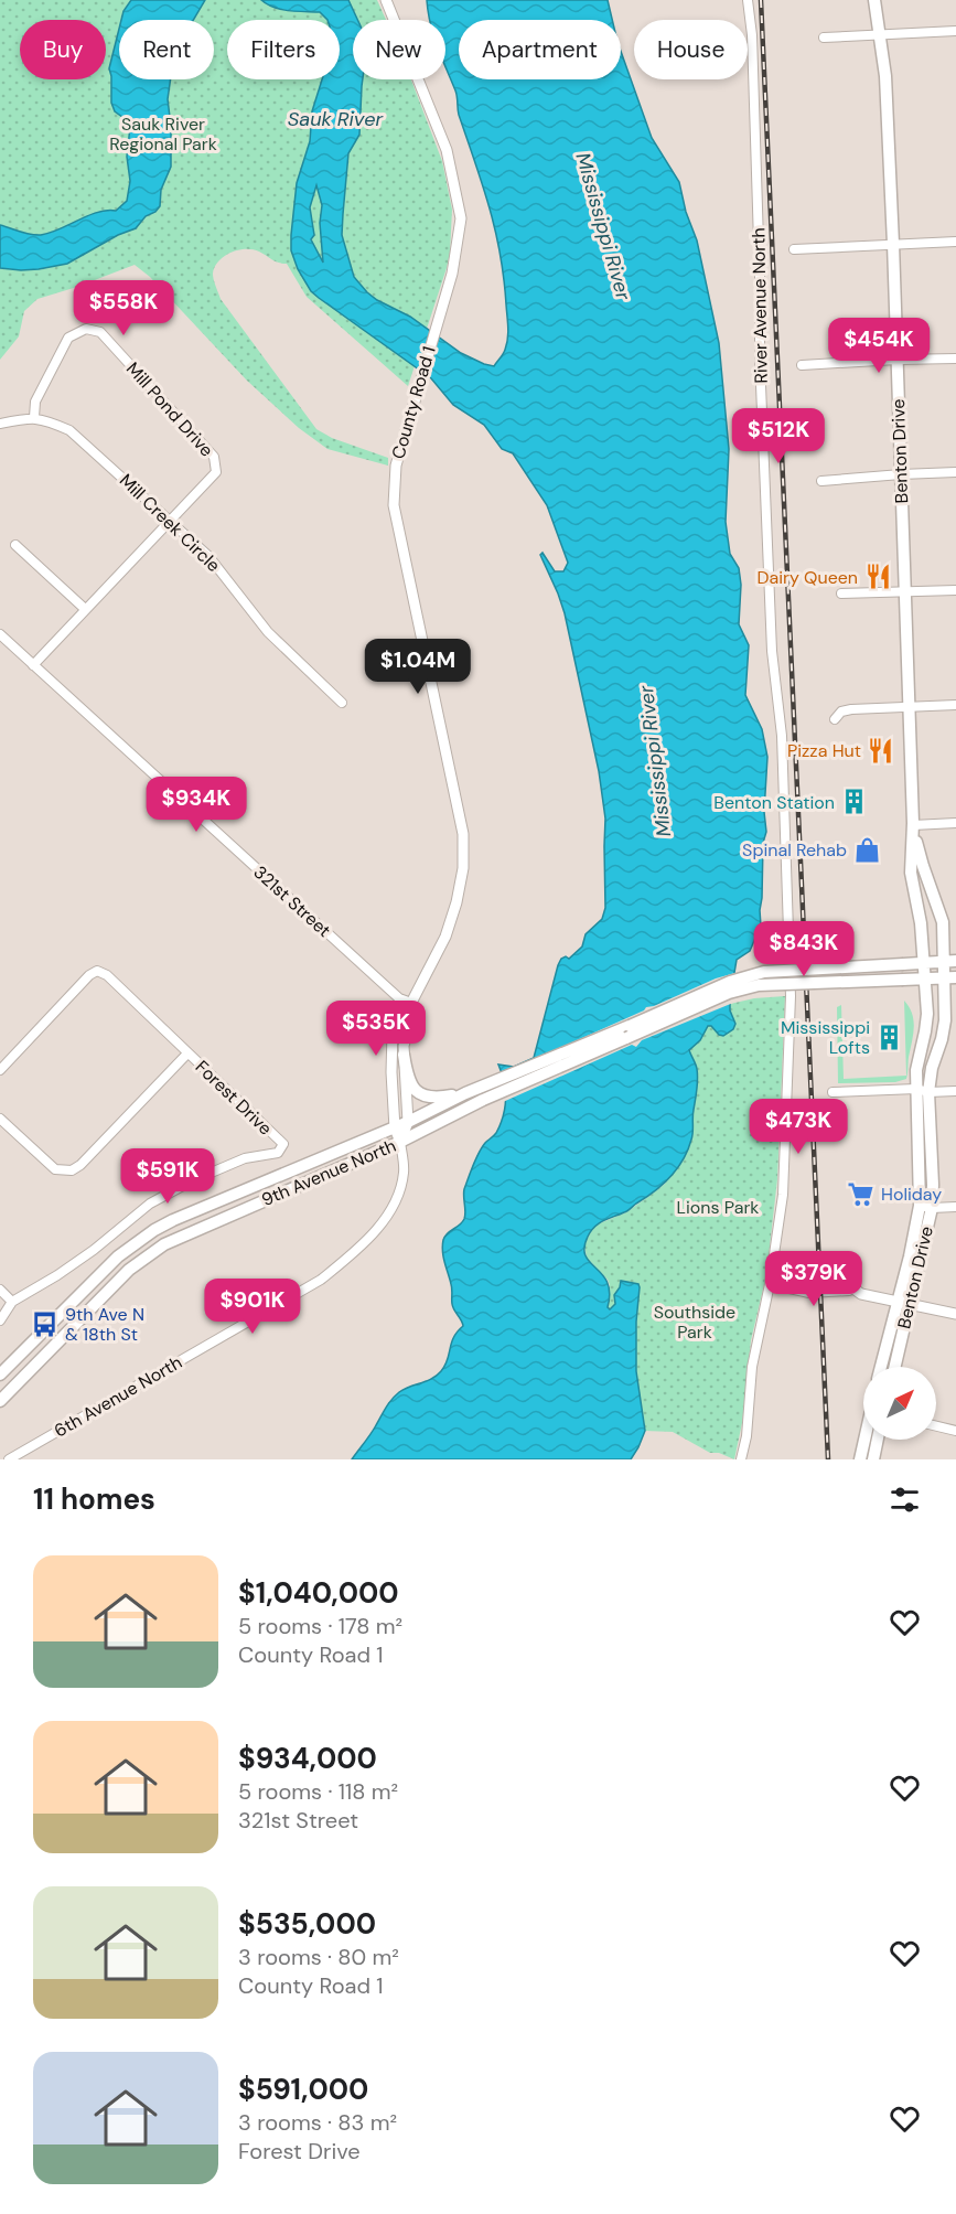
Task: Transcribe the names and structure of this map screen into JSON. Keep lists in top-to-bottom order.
{
  "streets": {
    "main road": ["Benton Drive", "9th Avenue North"],
    "street": [
      "River Avenue North",
      "County Road 1",
      "Mill Pond Drive",
      "Mill Creek Circle",
      "321st Street",
      "Forest Drive",
      "6th Avenue North"
    ]
  },
  "crossings": [
    ["County Road 1", "321st Street"],
    ["County Road 1", "9th Avenue North"],
    ["Mill Pond Drive", "Mill Creek Circle"],
    ["Mill Pond Drive", "321st Street"],
    ["Benton Drive", "9th Avenue North"],
    ["9th Avenue North", "6th Avenue North"]
  ],
  "water": ["Sauk River", "Mississippi River"],
  "parks": ["Sauk River Regional Park", "Lions Park", "Southside Park"],
  "places": {
    "restaurant": ["Dairy Queen", "Pizza Hut"],
    "building": ["Benton Station", "Mississippi Lofts"],
    "shop": ["Spinal Rehab"],
    "supermarket": ["Holiday"],
    "bus stop": ["9th Ave N & 18th St"]
  },
  "north": "top right",
  "page": {
    "chip": [
      "Buy",
      "Rent",
      "Filters",
      "New",
      "Apartment",
      "House"
    ],
    "price": [
      "$558K",
      "$454K",
      "$512K",
      "$1.04M",
      "$934K",
      "$843K",
      "$535K",
      "$473K",
      "$591K",
      "$379K",
      "$901K"
    ],
    "heading": "11 homes",
    "list": [
      {
        "name": "$1,040,000",
        "note": "5 rooms · 178 m² · County Road 1"
      },
      {
        "name": "$934,000",
        "note": "5 rooms · 118 m² · 321st Street"
      },
      {
        "name": "$535,000",
        "note": "3 rooms · 80 m² · County Road 1"
      },
      {
        "name": "$591,000",
        "note": "3 rooms · 83 m² · Forest Drive"
      }
    ]
  }
}
